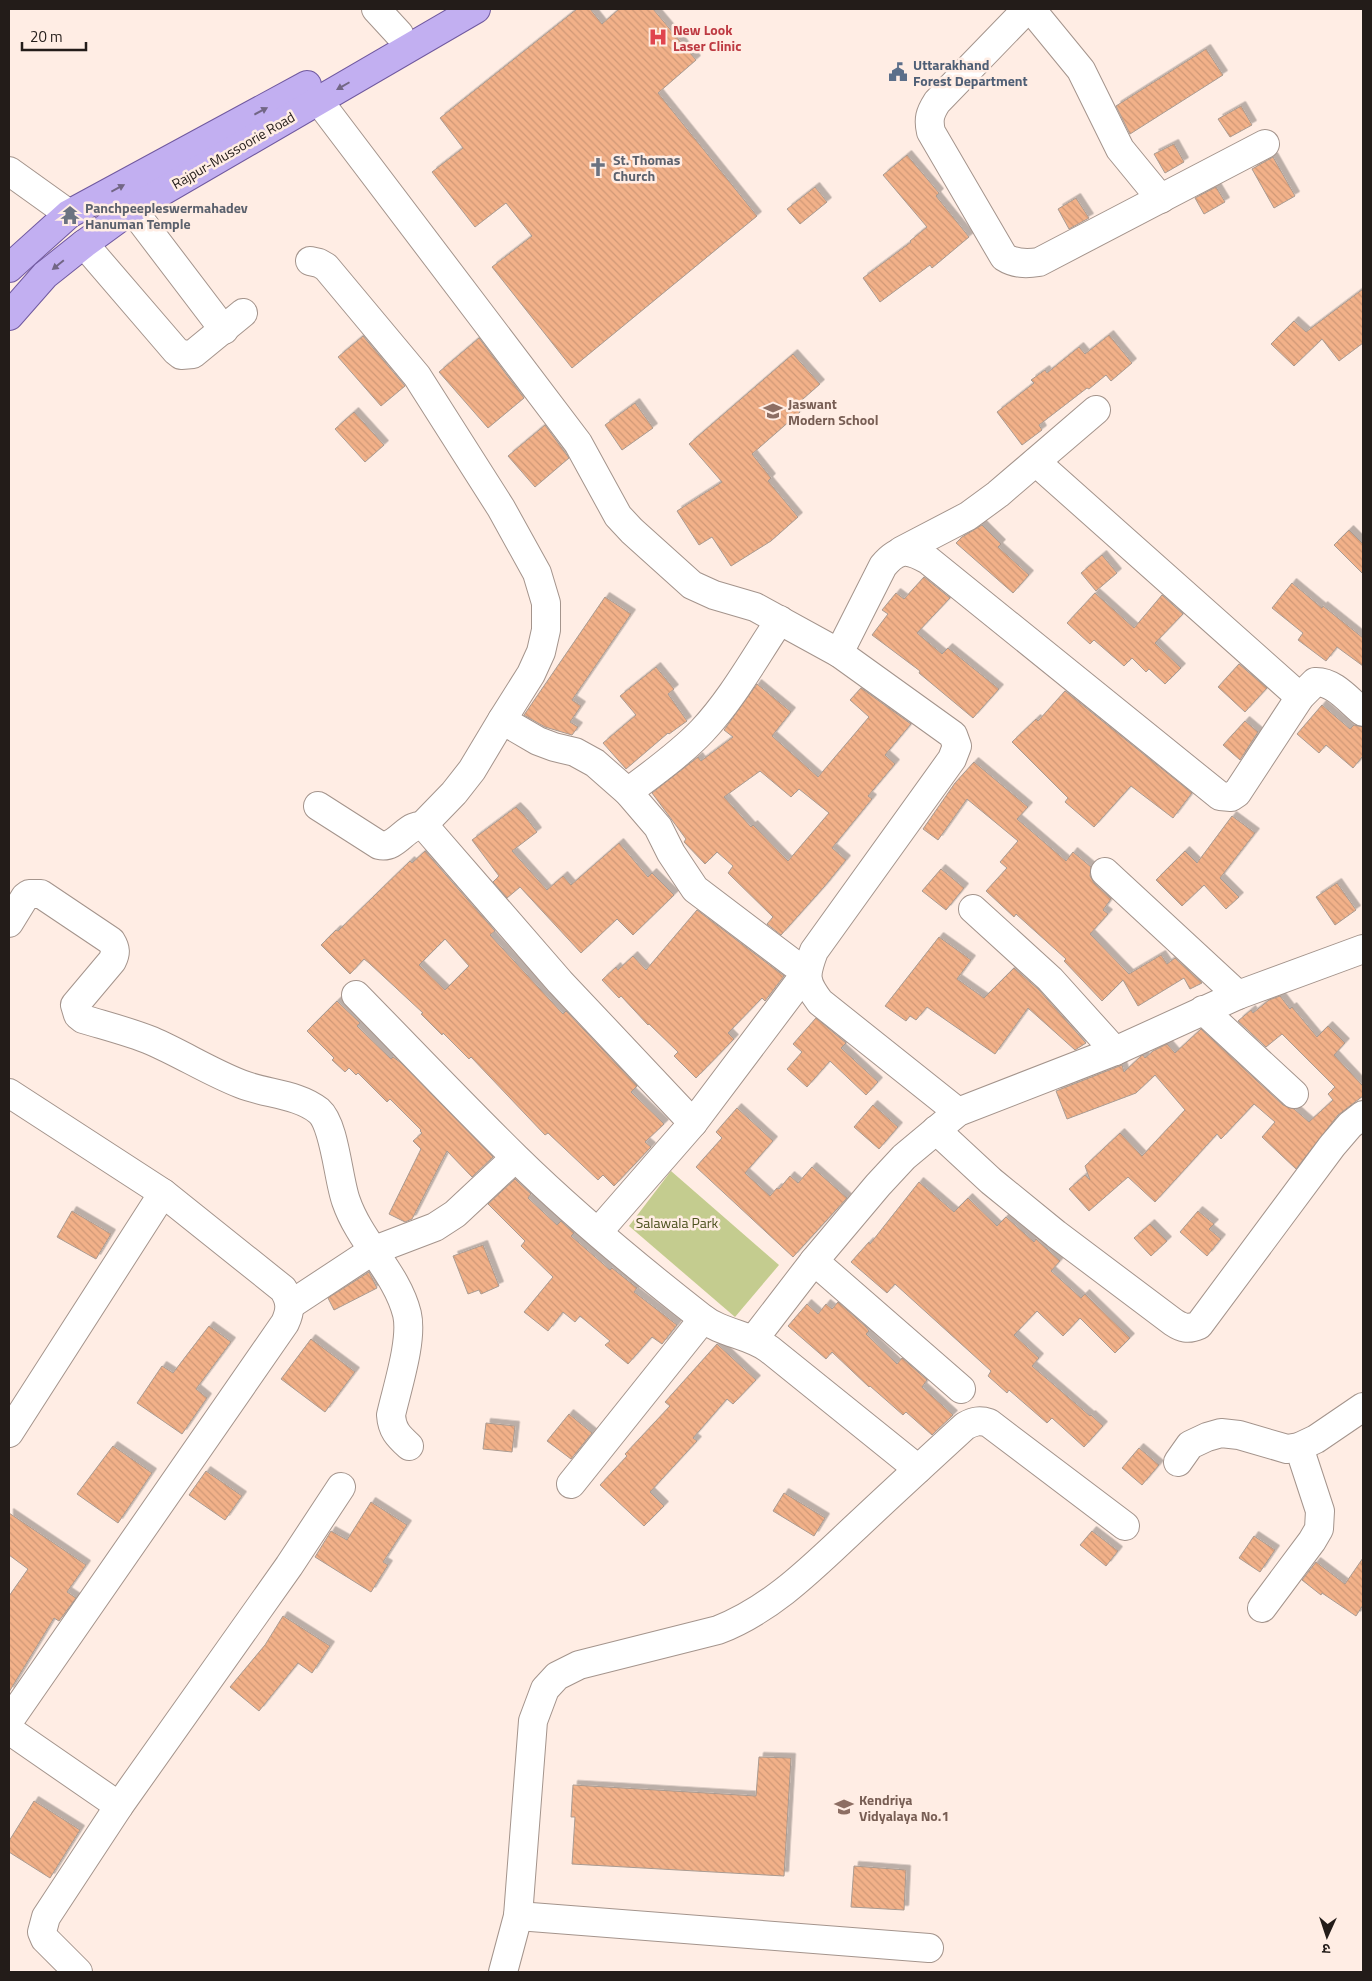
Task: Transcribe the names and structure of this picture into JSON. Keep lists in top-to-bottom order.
{
  "streets": {
    "main road": ["Rajpur-Mussoorie Road"]
  },
  "parks": ["Salawala Park"],
  "places": {
    "hospital": ["New Look Laser Clinic"],
    "public building": ["Uttarakhand Forest Department"],
    "church": ["St. Thomas Church"],
    "temple": ["Panchpeepleswermahadev Hanuman Temple"],
    "school or university": ["Jaswant Modern School", "Kendriya Vidyalaya No.1"]
  },
  "scale_bar": "20 m",
  "north": "bottom"
}
